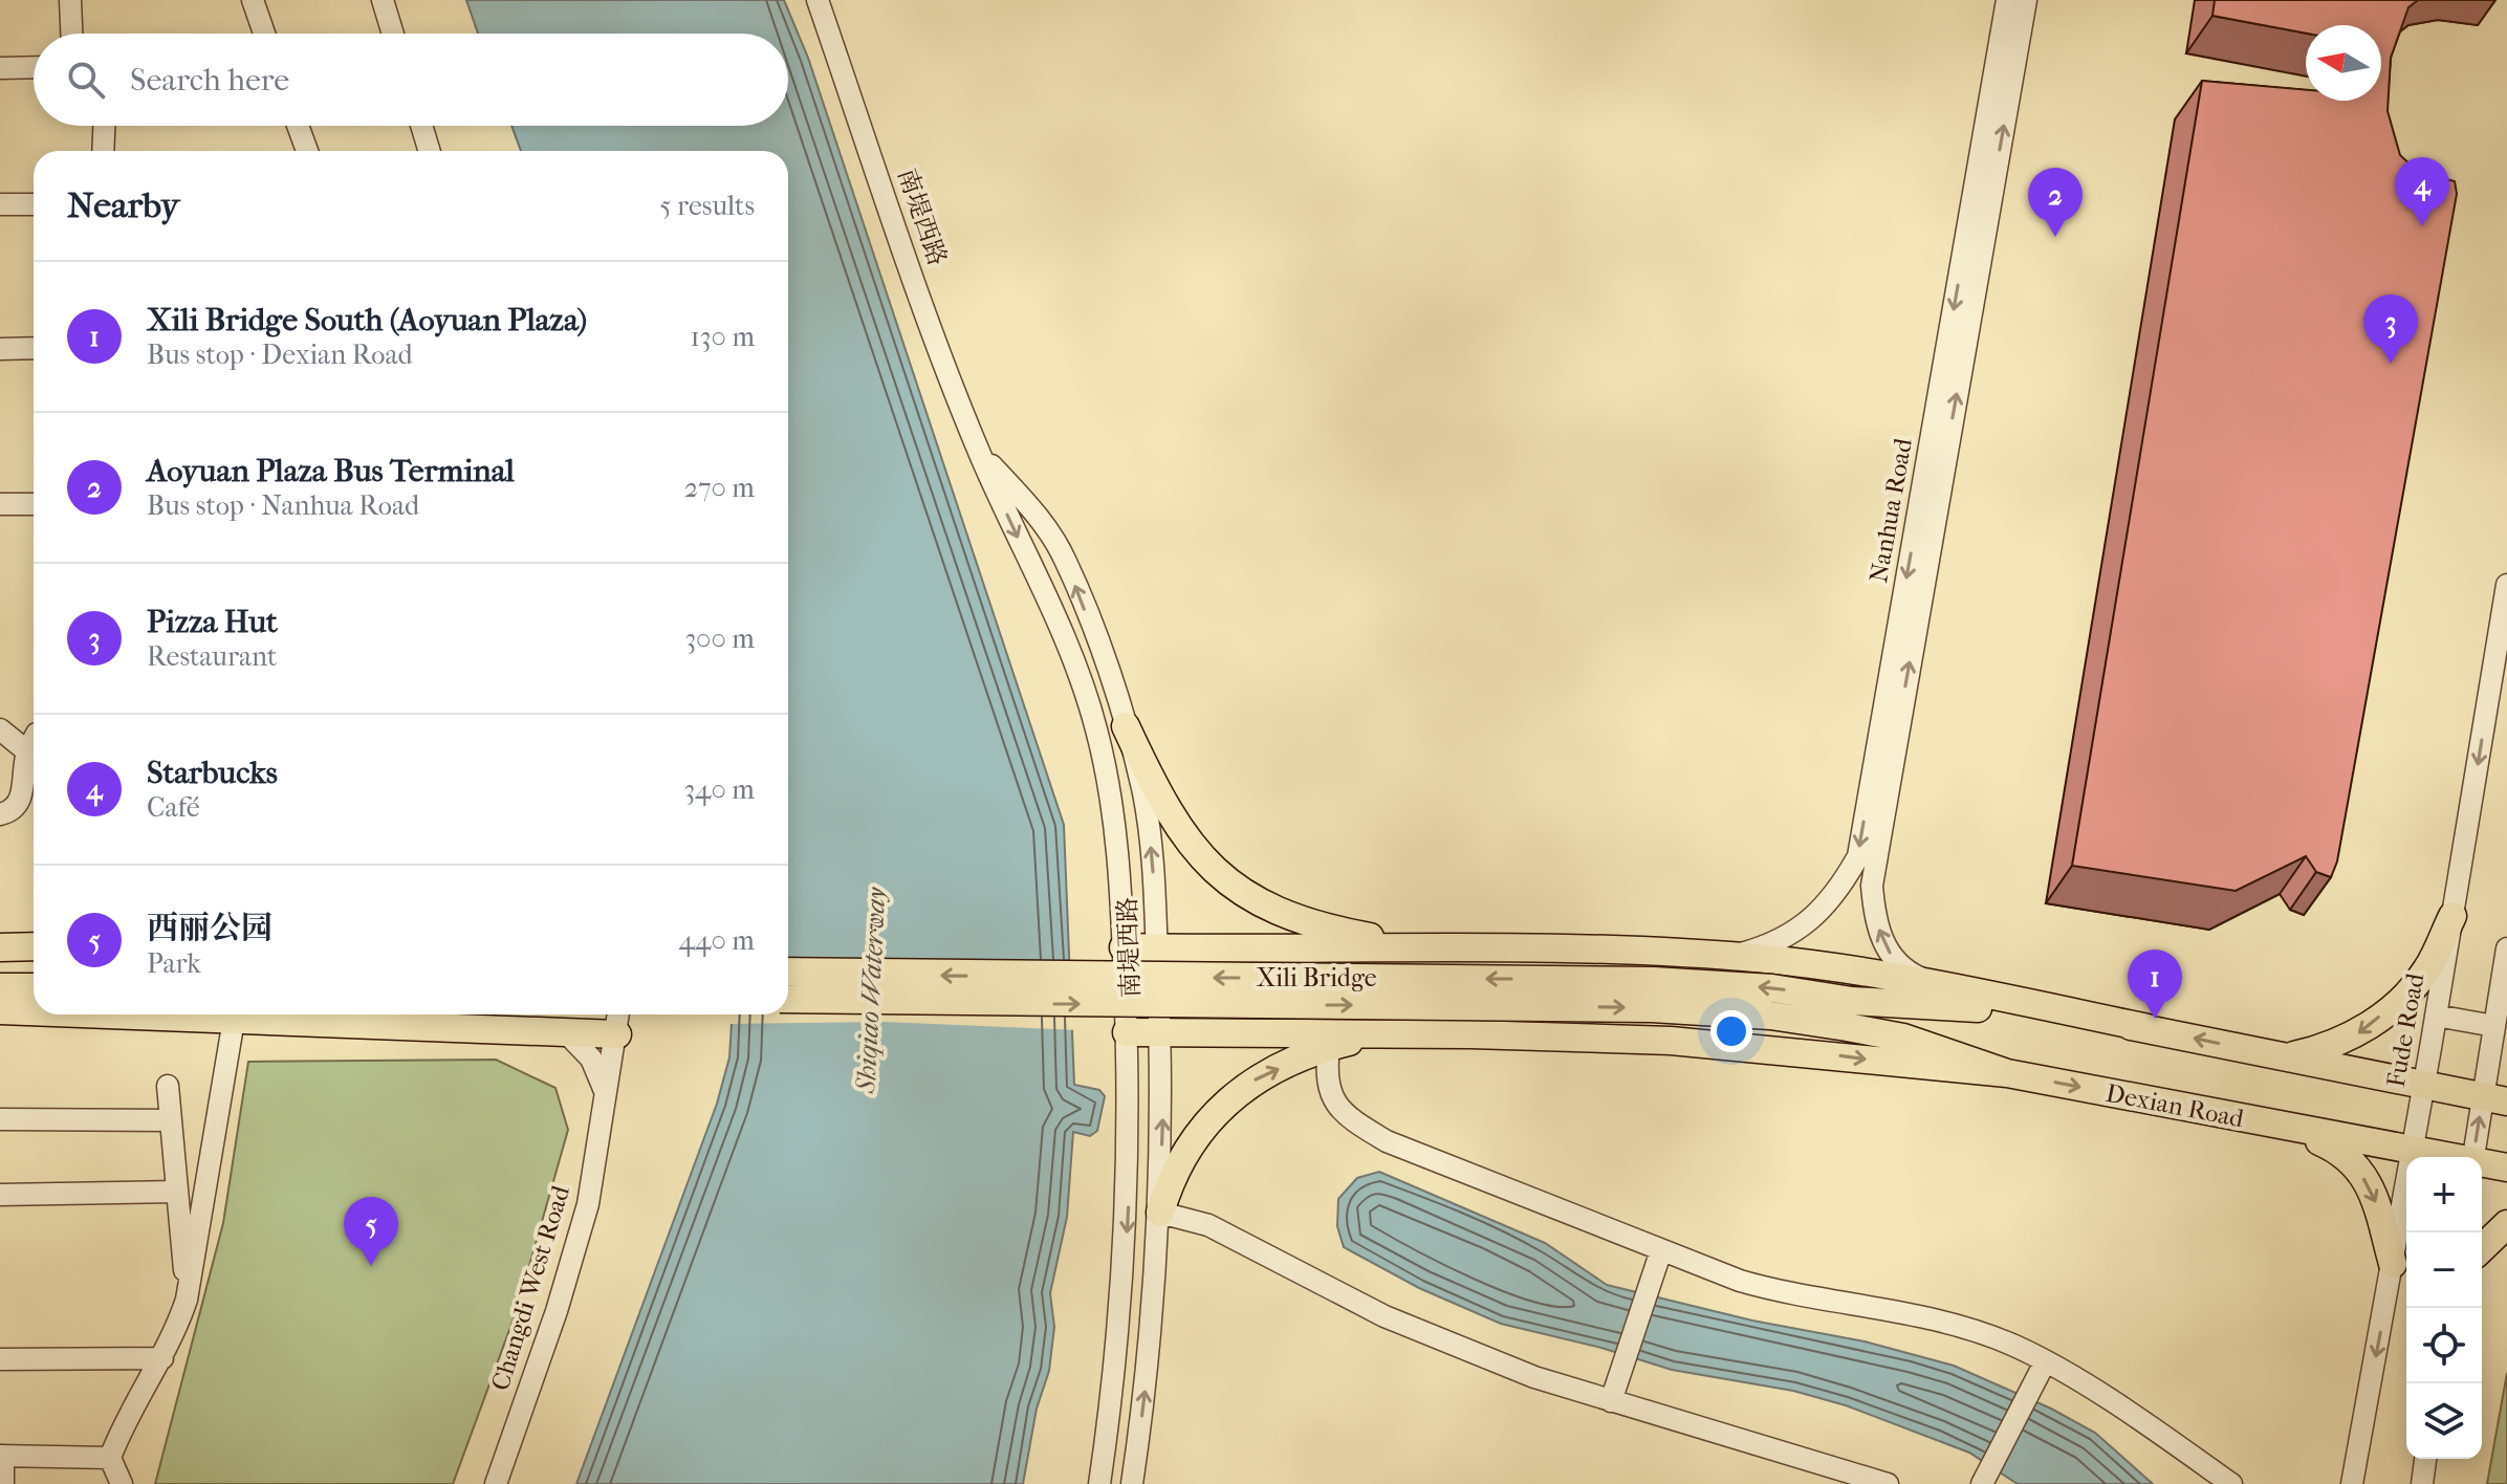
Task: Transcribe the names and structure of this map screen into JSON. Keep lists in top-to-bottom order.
{
  "streets": {
    "main road": ["Xili Bridge", "Dexian Road"],
    "street": [
      "南堤西路",
      "Nanhua Road",
      "Fude Road",
      "Changdi West Road"
    ]
  },
  "crossings": [
    ["Xili Bridge", "Dexian Road"],
    ["Fude Road", "Dexian Road"]
  ],
  "one_way": ["Fude Road"],
  "water": ["Shiqiao Waterway"],
  "north": "left",
  "page": {
    "search": "Search here",
    "heading": ["Nearby", "5 results"],
    "pins": [
      "4",
      "2",
      "3",
      "1",
      "5"
    ],
    "list": [
      {
        "mark": "1",
        "name": "Xili Bridge South (Aoyuan Plaza)",
        "note": "Bus stop · Dexian Road",
        "value": "130 m"
      },
      {
        "mark": "2",
        "name": "Aoyuan Plaza Bus Terminal",
        "note": "Bus stop · Nanhua Road",
        "value": "270 m"
      },
      {
        "mark": "3",
        "name": "Pizza Hut",
        "note": "Restaurant",
        "value": "300 m"
      },
      {
        "mark": "4",
        "name": "Starbucks",
        "note": "Café",
        "value": "340 m"
      },
      {
        "mark": "5",
        "name": "西丽公园",
        "note": "Park",
        "value": "440 m"
      }
    ],
    "map_buttons": ["+", "−"]
  }
}
